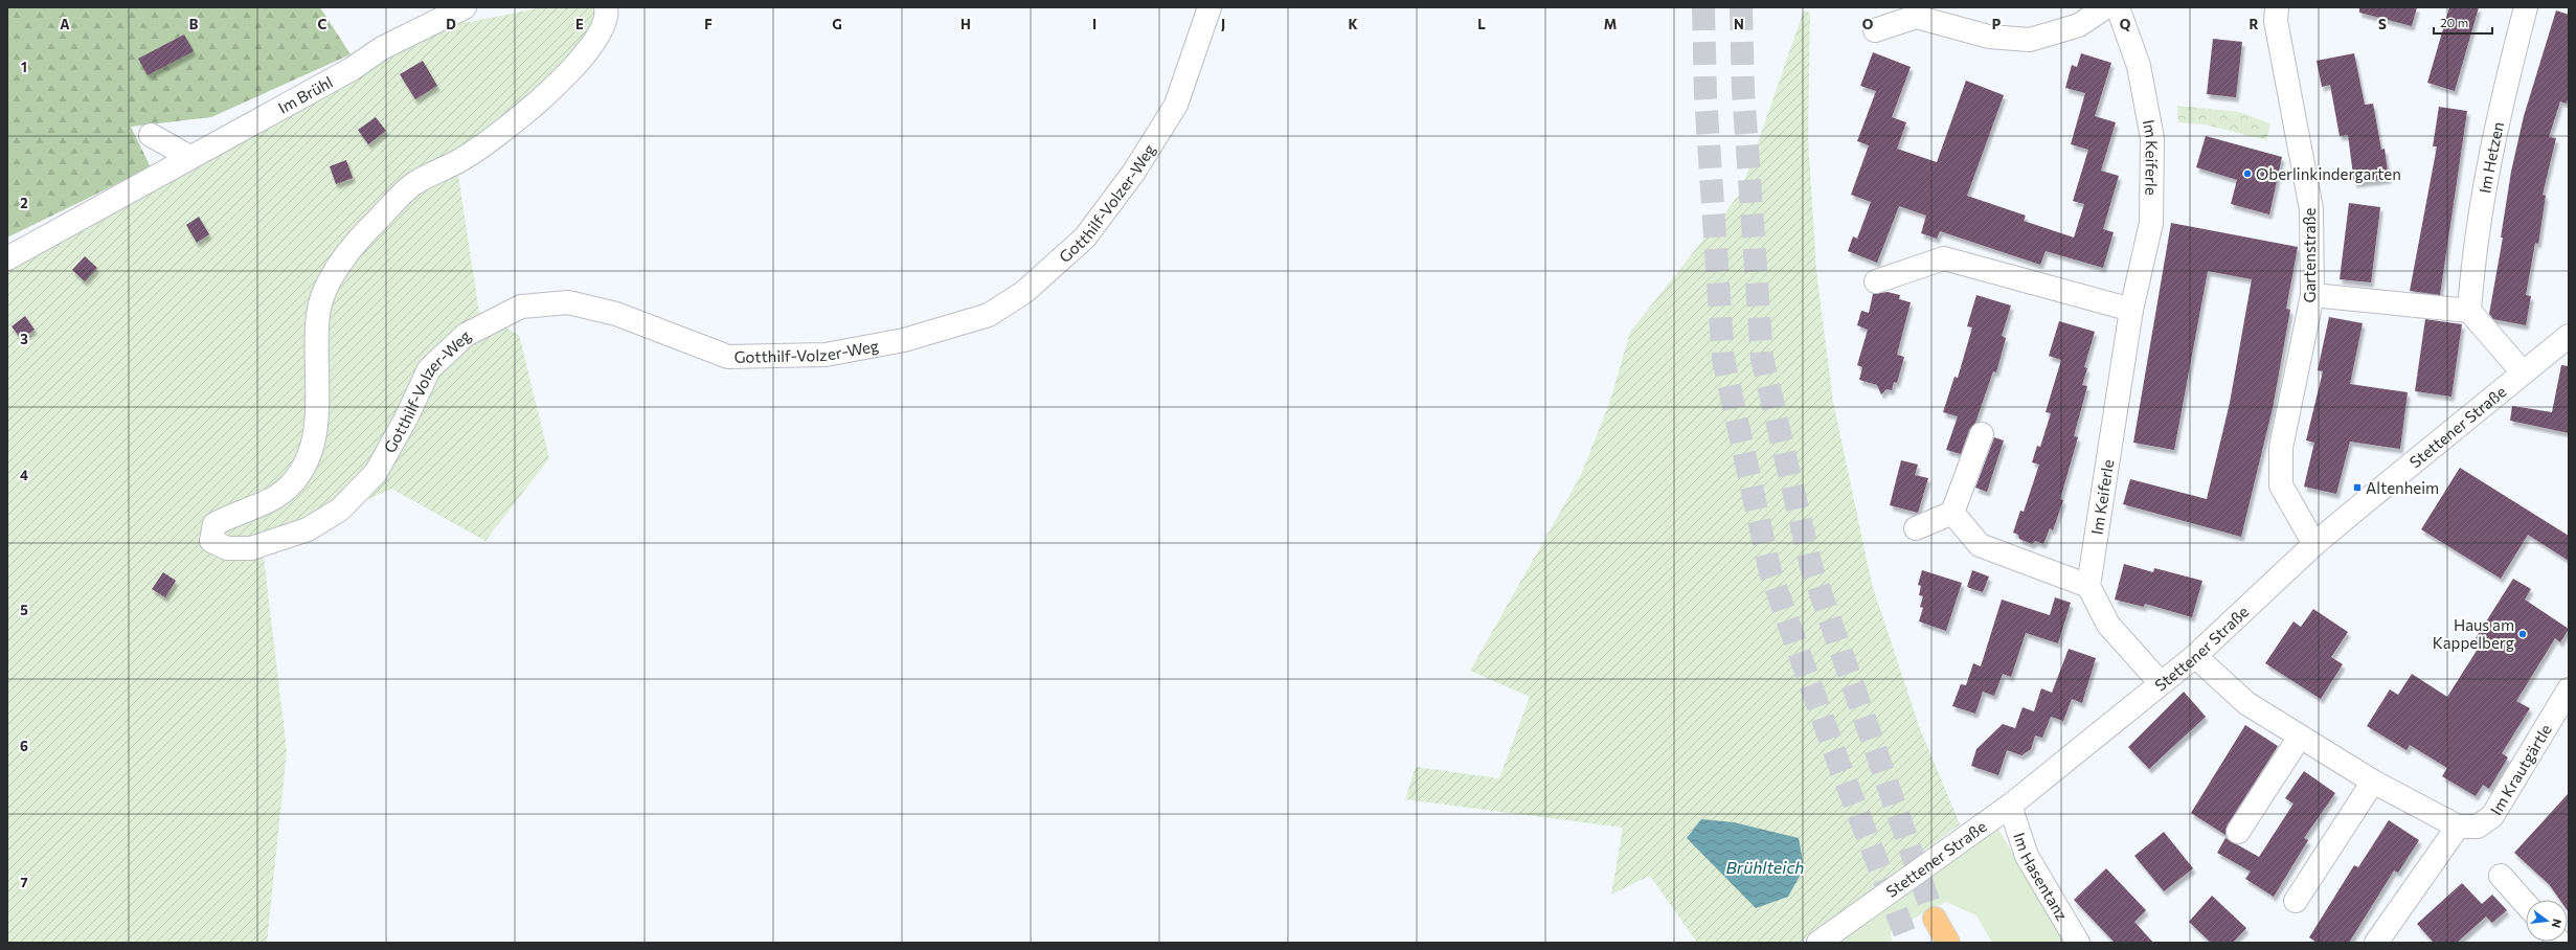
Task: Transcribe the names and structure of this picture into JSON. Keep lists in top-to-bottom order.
{
  "streets": {
    "street": [
      "Im Brühl",
      "Im Keiferle",
      "Im Hetzen",
      "Gotthilf-Volzer-Weg",
      "Gartenstraße",
      "Stettener Straße",
      "Im Krautgärtle",
      "Im Hasentanz"
    ]
  },
  "crossings": [
    ["Gartenstraße", "Stettener Straße"],
    ["Stettener Straße", "Im Krautgärtle"],
    ["Stettener Straße", "Im Hasentanz"]
  ],
  "water": ["Brühlteich"],
  "places": {
    "other": ["Oberlinkindergarten", "Haus am Kappelberg"],
    "transit": ["Altenheim"]
  },
  "scale_bar": "20 m",
  "north": "right",
  "grid": {
    "columns": [
      "A",
      "B",
      "C",
      "D",
      "E",
      "F",
      "G",
      "H",
      "I",
      "J",
      "K",
      "L",
      "M",
      "N",
      "O",
      "P",
      "Q",
      "R",
      "S"
    ],
    "rows": [
      "1",
      "2",
      "3",
      "4",
      "5",
      "6",
      "7"
    ]
  }
}
